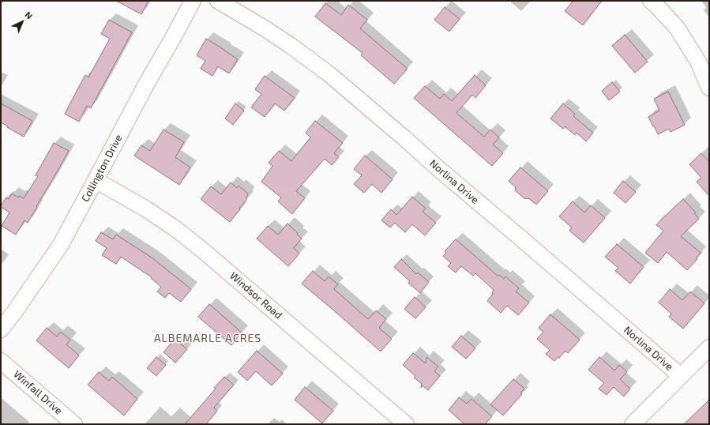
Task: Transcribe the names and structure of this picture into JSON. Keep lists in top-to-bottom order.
{
  "streets": {
    "street": [
      "Collington Drive",
      "Norlina Drive",
      "Windsor Road",
      "Winfall Drive"
    ]
  },
  "crossings": [
    ["Collington Drive", "Windsor Road"]
  ],
  "districts": ["ALBEMARLE ACRES"],
  "north": "top right"
}
